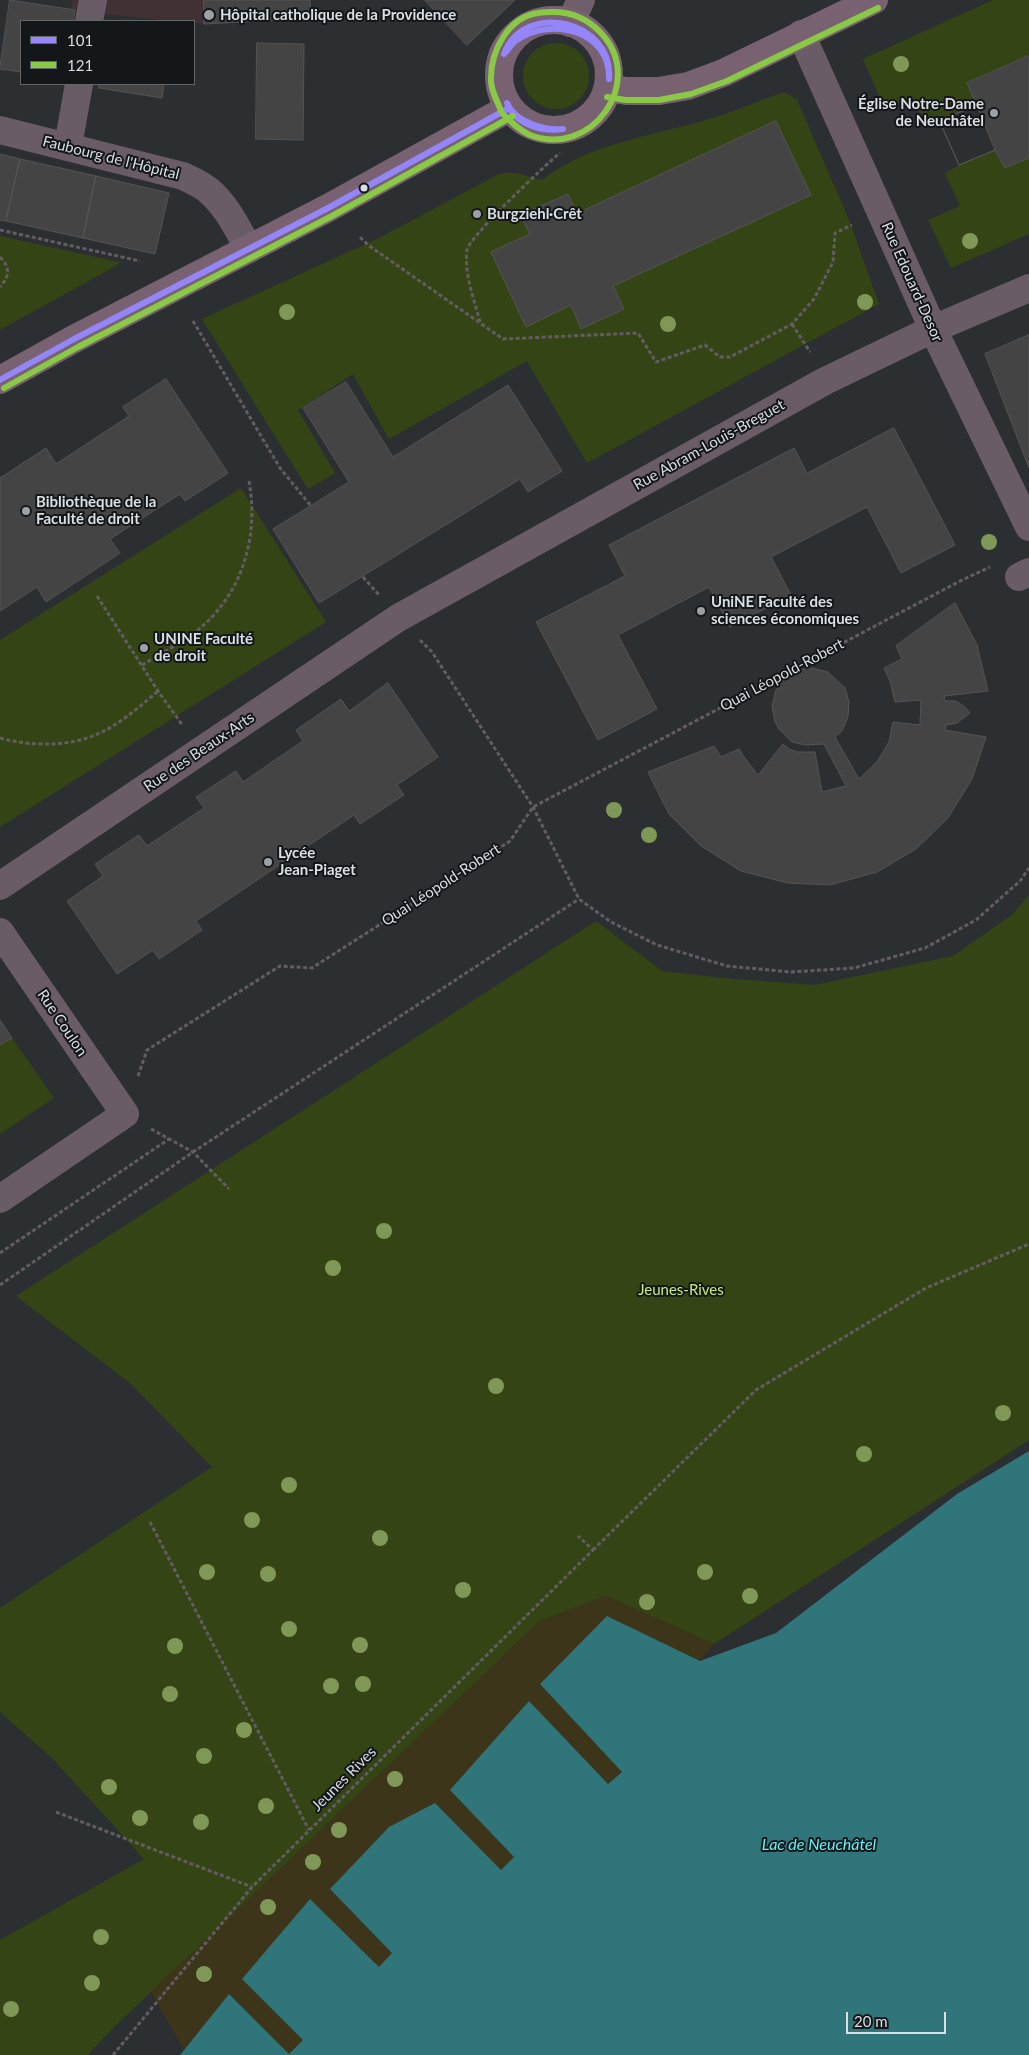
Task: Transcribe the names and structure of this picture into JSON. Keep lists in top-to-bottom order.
{
  "streets": {
    "street": [
      "Faubourg de l'Hôpital",
      "Rue Edouard-Desor",
      "Rue Abram-Louis-Breguet",
      "Rue des Beaux-Arts",
      "Rue Coulon"
    ],
    "path": ["Quai Léopold-Robert", "Jeunes Rives"]
  },
  "crossings": [
    ["Rue Edouard-Desor", "Rue Abram-Louis-Breguet"],
    ["Rue Abram-Louis-Breguet", "Rue des Beaux-Arts"],
    ["Quai Léopold-Robert", "Rue Coulon"]
  ],
  "water": ["Lac de Neuchâtel"],
  "parks": ["Jeunes-Rives"],
  "places": [
    "Hôpital catholique de la Providence",
    "Église Notre-Dame de Neuchâtel",
    "Burgziehl·Crêt",
    "Bibliothèque de la Faculté de droit",
    "UniNE Faculté des sciences économiques",
    "UNINE Faculté de droit",
    "Lycée Jean-Piaget"
  ],
  "lines": ["transit line 121", "transit line 101"],
  "legend": ["101", "121"],
  "scale_bar": "20 m"
}
